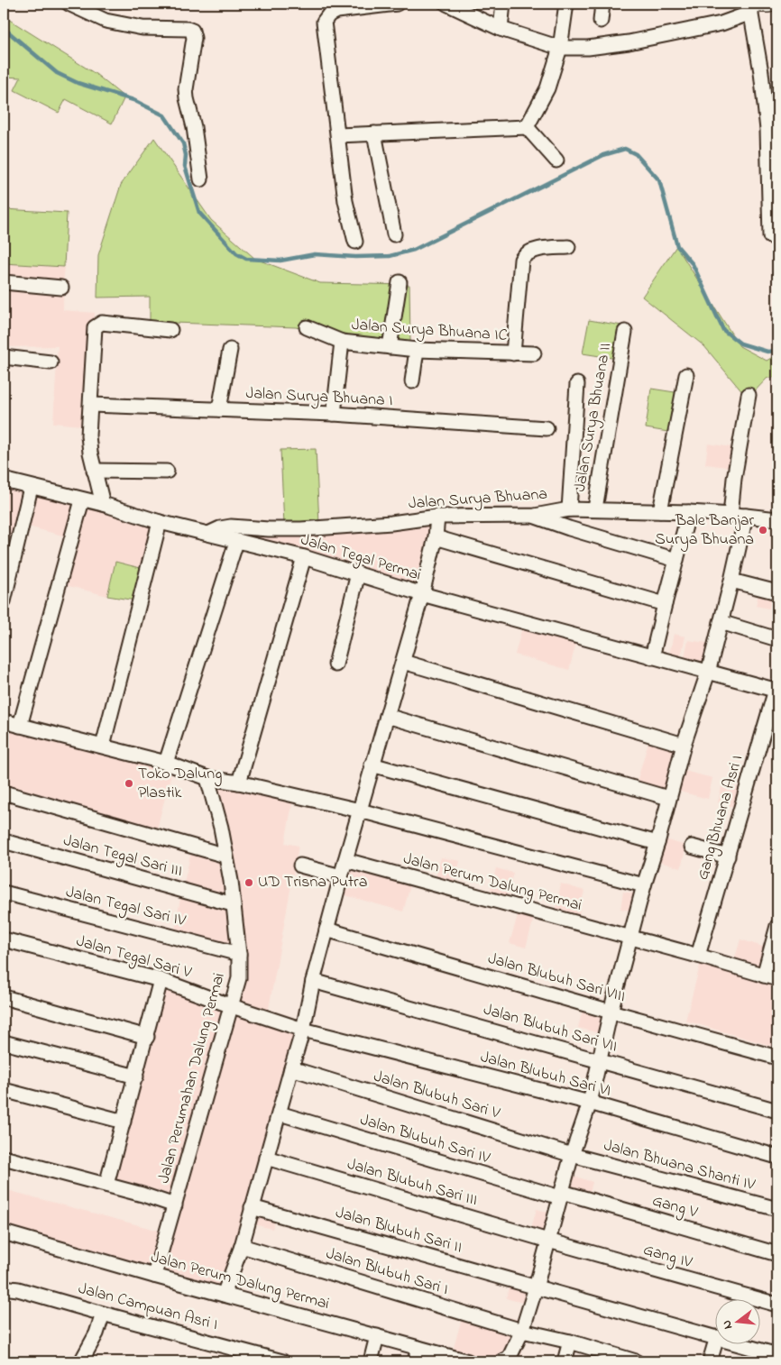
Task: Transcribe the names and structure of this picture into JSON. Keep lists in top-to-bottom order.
{
  "streets": {
    "street": [
      "Jalan Surya Bhuana IC",
      "Jalan Surya Bhuana I",
      "Jalan Surya Bhuana II",
      "Jalan Surya Bhuana",
      "Jalan Tegal Permai",
      "Gang Bhuana Asri I",
      "Jalan Tegal Sari III",
      "Jalan Perum Dalung Permai",
      "Jalan Tegal Sari IV",
      "Jalan Tegal Sari V",
      "Jalan Blubuh Sari VIII",
      "Jalan Blubuh Sari VII",
      "Jalan Blubuh Sari VI",
      "Jalan Perumahan Dalung Permai",
      "Jalan Blubuh Sari V",
      "Jalan Blubuh Sari IV",
      "Jalan Bhuana Shanti IV",
      "Jalan Blubuh Sari III",
      "Gang V",
      "Jalan Blubuh Sari II",
      "Gang IV",
      "Jalan Blubuh Sari I",
      "Jalan Campuan Asri I"
    ]
  },
  "crossings": [
    ["Jalan Surya Bhuana IC", "Jalan Surya Bhuana I"],
    ["Jalan Surya Bhuana II", "Jalan Surya Bhuana"],
    ["Jalan Surya Bhuana", "Jalan Tegal Permai"],
    ["Jalan Tegal Permai", "Gang Bhuana Asri I"],
    ["Gang Bhuana Asri I", "Jalan Perum Dalung Permai"],
    ["Jalan Tegal Sari III", "Jalan Perumahan Dalung Permai"],
    ["Jalan Perum Dalung Permai", "Jalan Perumahan Dalung Permai"],
    ["Jalan Tegal Sari IV", "Jalan Perumahan Dalung Permai"],
    ["Jalan Tegal Sari V", "Jalan Blubuh Sari VI"],
    ["Jalan Tegal Sari V", "Jalan Perumahan Dalung Permai"],
    ["Jalan Blubuh Sari V", "Jalan Bhuana Shanti IV"],
    ["Jalan Blubuh Sari IV", "Gang V"],
    ["Jalan Blubuh Sari III", "Gang IV"]
  ],
  "places": ["Bale Banjar Surya Bhuana", "Toko Dalung Plastik", "UD Trisna Putra"],
  "north": "left"
}
